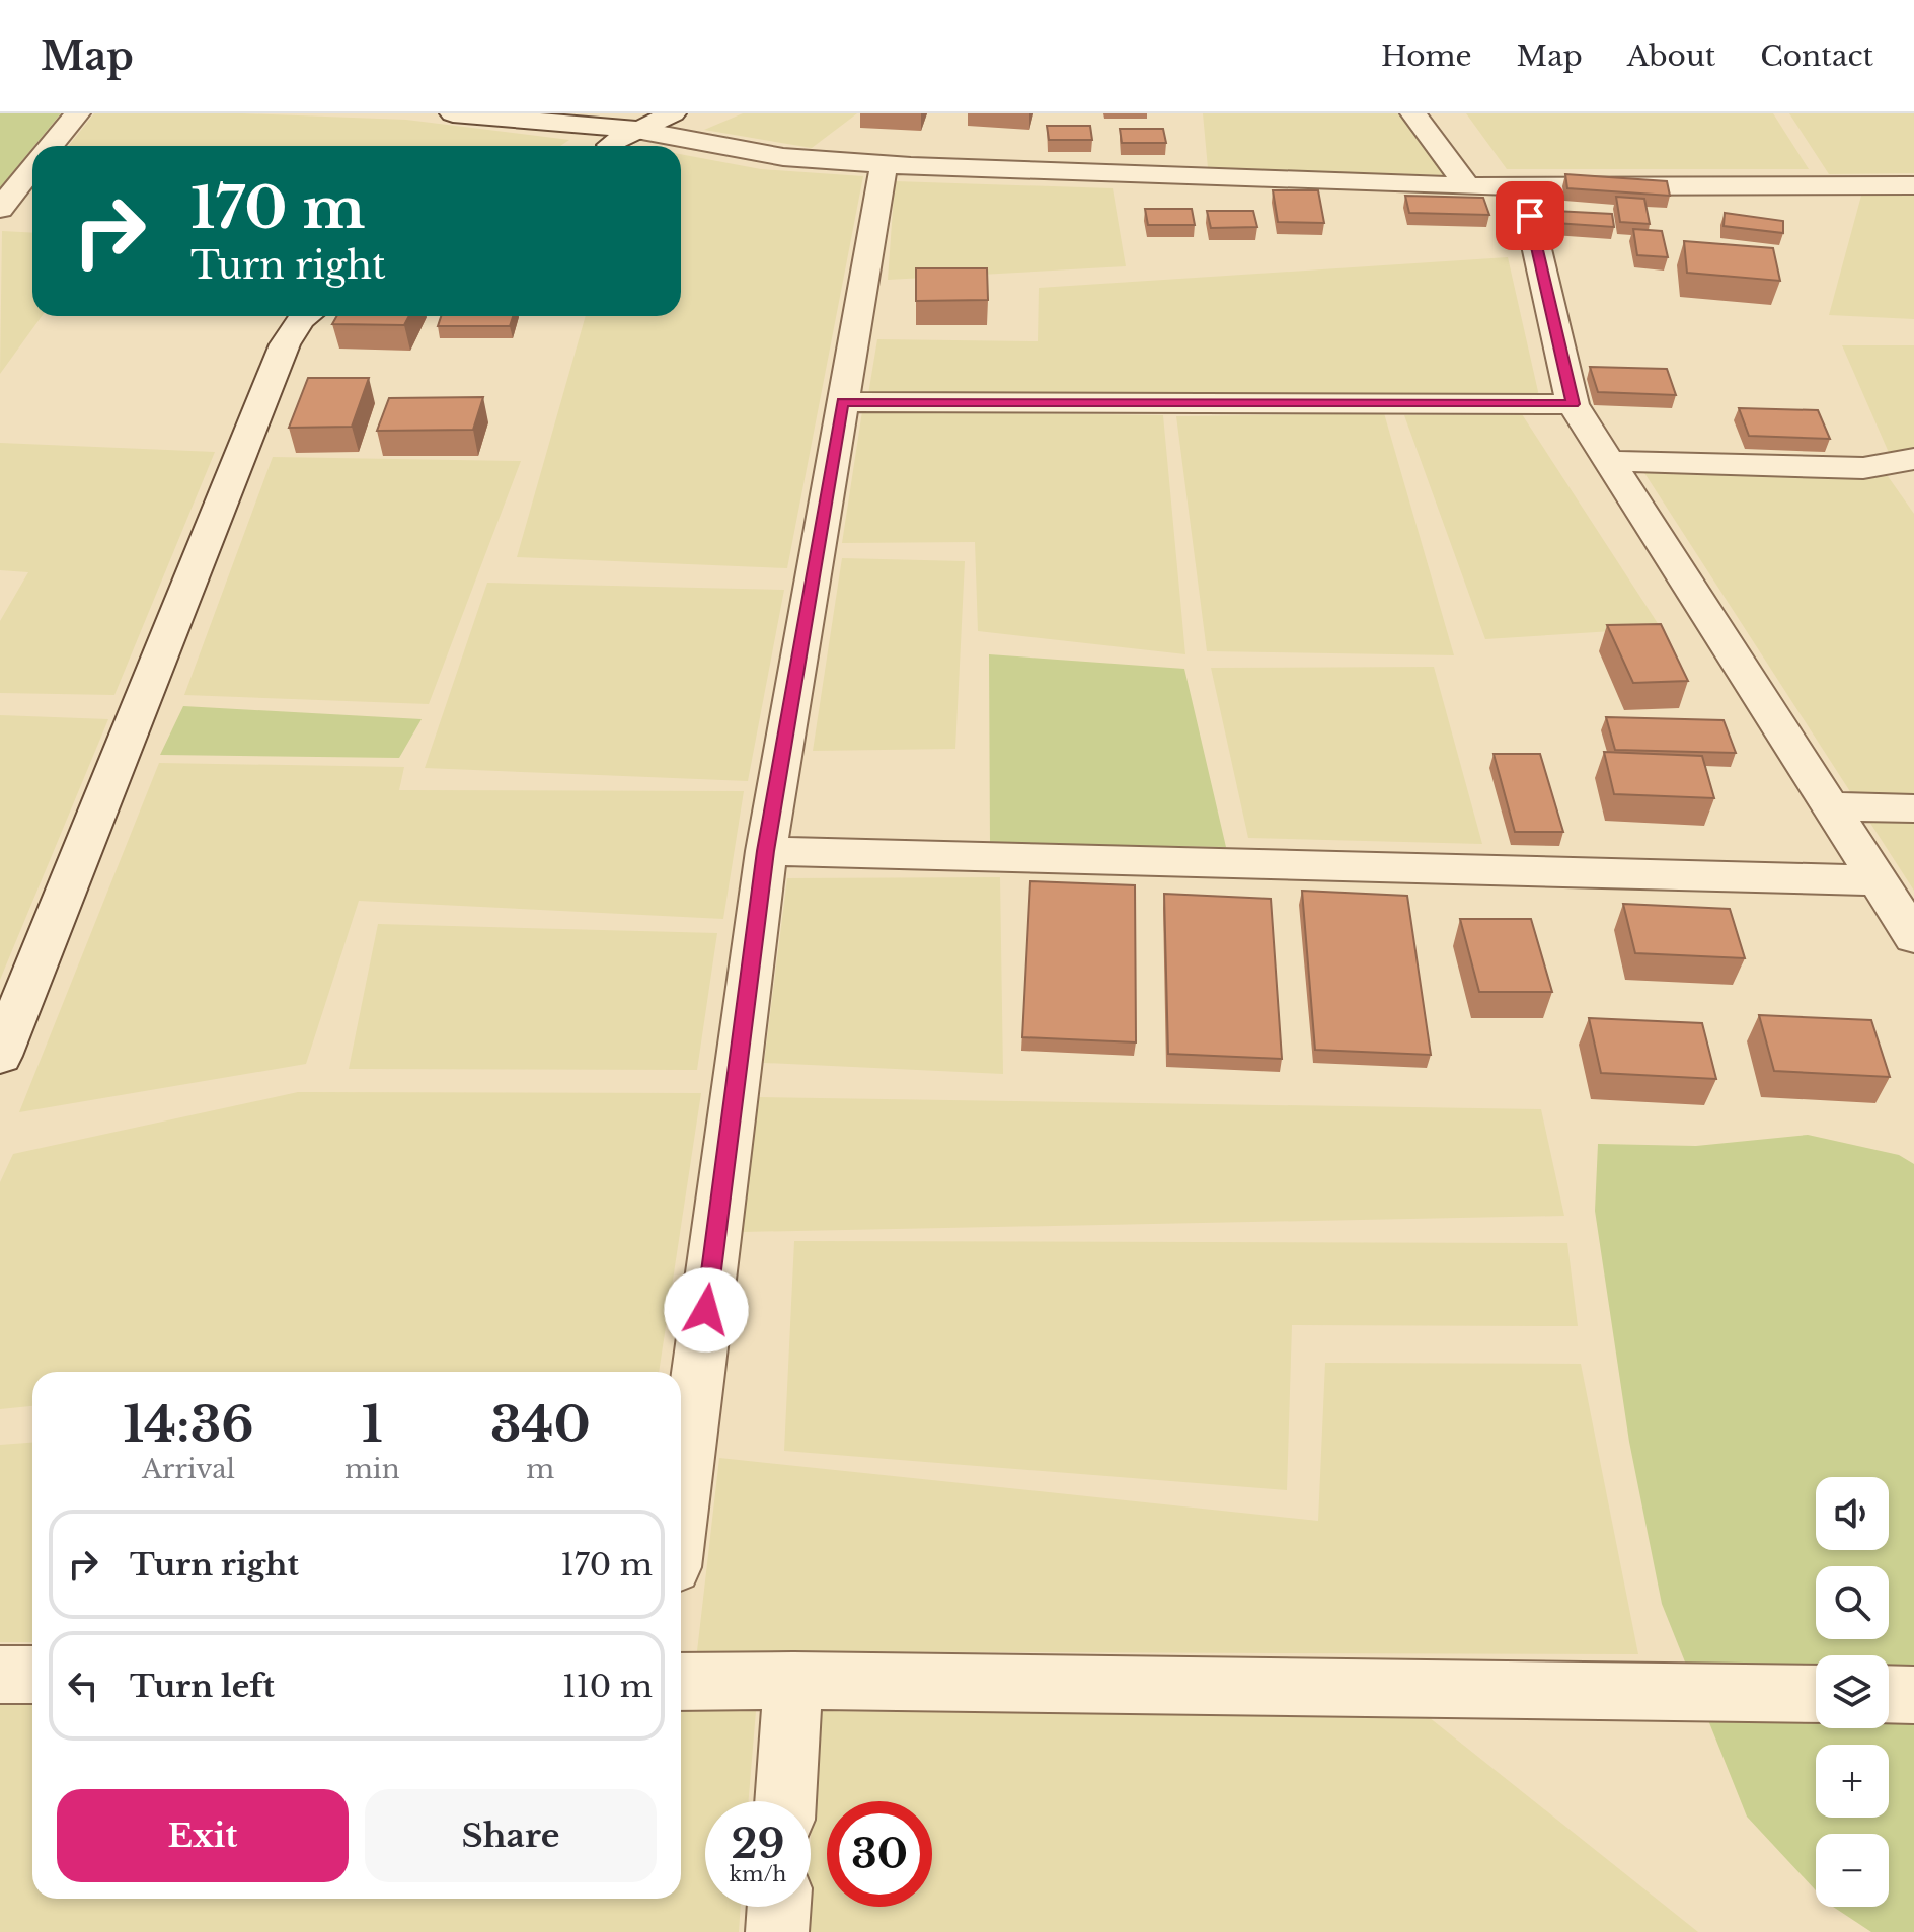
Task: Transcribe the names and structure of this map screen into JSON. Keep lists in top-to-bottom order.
{
  "page": {
    "header": "Map",
    "nav": [
      "Home",
      "Map",
      "About",
      "Contact"
    ],
    "turn": ["170 m", "Turn right"],
    "eta": [
      "14:36",
      "Arrival",
      "1",
      "min",
      "340",
      "m"
    ],
    "map_buttons": ["+", "−"],
    "list": [
      {
        "name": "Turn right",
        "value": "170 m"
      },
      {
        "name": "Turn left",
        "value": "110 m"
      }
    ],
    "buttons": ["Exit", "Share"],
    "speed": "29 km/h",
    "limit": "30"
  }
}
